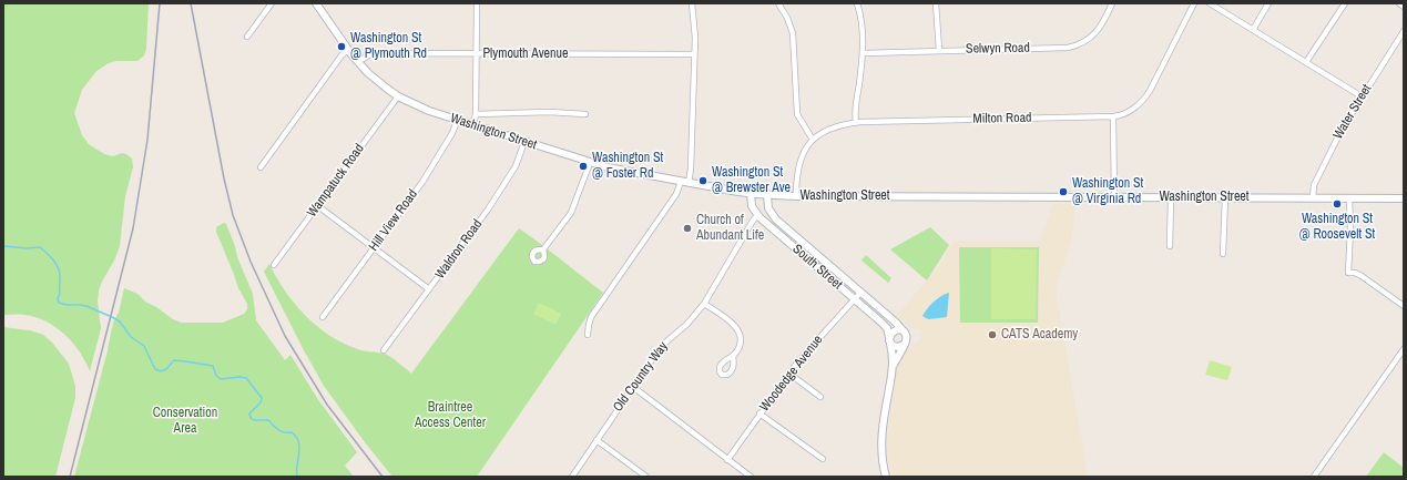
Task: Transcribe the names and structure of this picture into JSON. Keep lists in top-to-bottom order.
{
  "streets": {
    "main road": ["Washington Street", "South Street"],
    "street": [
      "Selwyn Road",
      "Plymouth Avenue",
      "Water Street",
      "Milton Road",
      "Wampatuck Road",
      "Hill View Road",
      "Waldron Road",
      "Woodedge Avenue",
      "Old Country Way"
    ]
  },
  "crossings": [
    ["Plymouth Avenue", "Washington Street"],
    ["Water Street", "Washington Street"],
    ["Milton Road", "Washington Street"],
    ["Washington Street", "Wampatuck Road"],
    ["Washington Street", "Hill View Road"],
    ["Washington Street", "Waldron Road"],
    ["Washington Street", "South Street"],
    ["South Street", "Woodedge Avenue"],
    ["South Street", "Old Country Way"]
  ],
  "parks": ["Braintree Access Center", "Conservation Area"],
  "places": [
    "Washington St @ Plymouth Rd",
    "Washington St @ Foster Rd",
    "Washington St @ Brewster Ave",
    "Washington St @ Virginia Rd",
    "Washington St @ Roosevelt St",
    "Church of Abundant Life",
    "CATS Academy"
  ]
}
